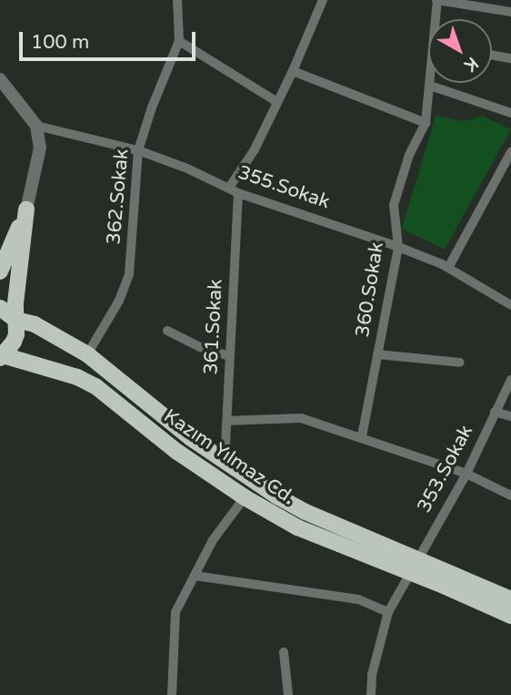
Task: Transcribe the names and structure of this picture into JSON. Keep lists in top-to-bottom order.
{
  "streets": {
    "highway": ["Kazım Yılmaz Cd."],
    "street": [
      "355.Sokak",
      "362.Sokak",
      "360.Sokak",
      "361.Sokak",
      "353.Sokak"
    ]
  },
  "crossings": [
    ["355.Sokak", "362.Sokak"],
    ["355.Sokak", "360.Sokak"],
    ["355.Sokak", "361.Sokak"],
    ["362.Sokak", "Kazım Yılmaz Cd."],
    ["361.Sokak", "Kazım Yılmaz Cd."],
    ["Kazım Yılmaz Cd.", "353.Sokak"]
  ],
  "scale_bar": "100 m",
  "north": "bottom right"
}
